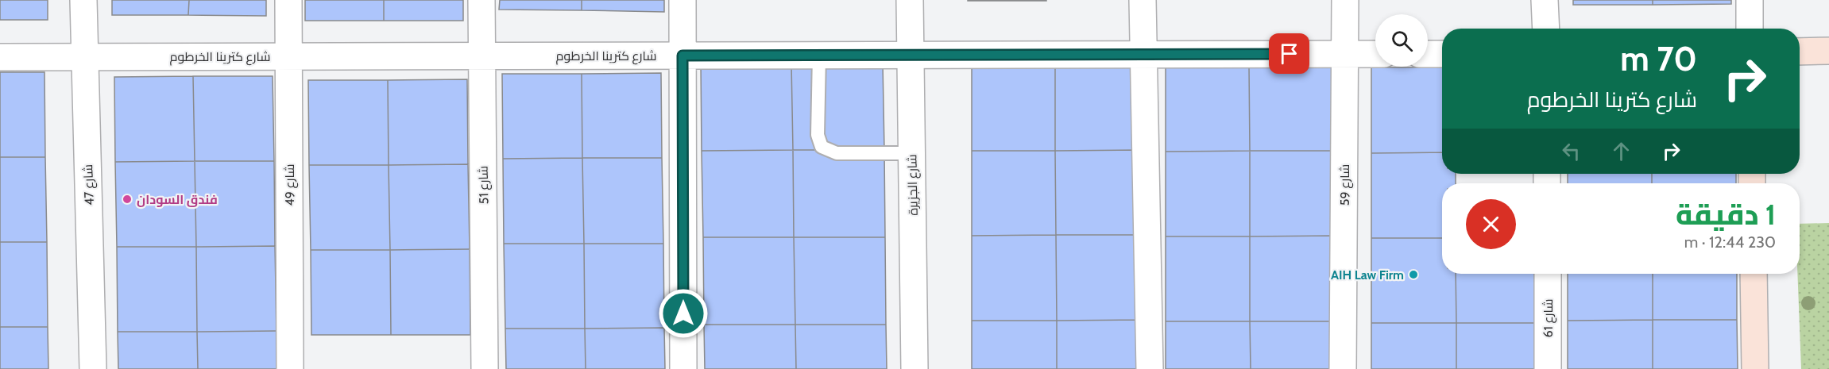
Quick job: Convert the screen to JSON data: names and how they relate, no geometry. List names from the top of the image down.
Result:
{
  "streets": {
    "street": [
      "شارع كترينا الخرطوم",
      "شارع 47",
      "شارع 49",
      "شارع 51",
      "شارع الجزيرة",
      "شارع 59",
      "شارع 61"
    ]
  },
  "crossings": [
    ["شارع كترينا الخرطوم", "شارع 47"],
    ["شارع كترينا الخرطوم", "شارع 49"],
    ["شارع كترينا الخرطوم", "شارع 51"],
    ["شارع كترينا الخرطوم", "شارع الجزيرة"],
    ["شارع كترينا الخرطوم", "شارع 59"]
  ],
  "places": ["فندق السودان", "AIH Law Firm"],
  "page": {
    "turn": ["70 m", "شارع كترينا الخرطوم"],
    "heading": ["1 دقيقة", "230 m · 12:44"]
  }
}
